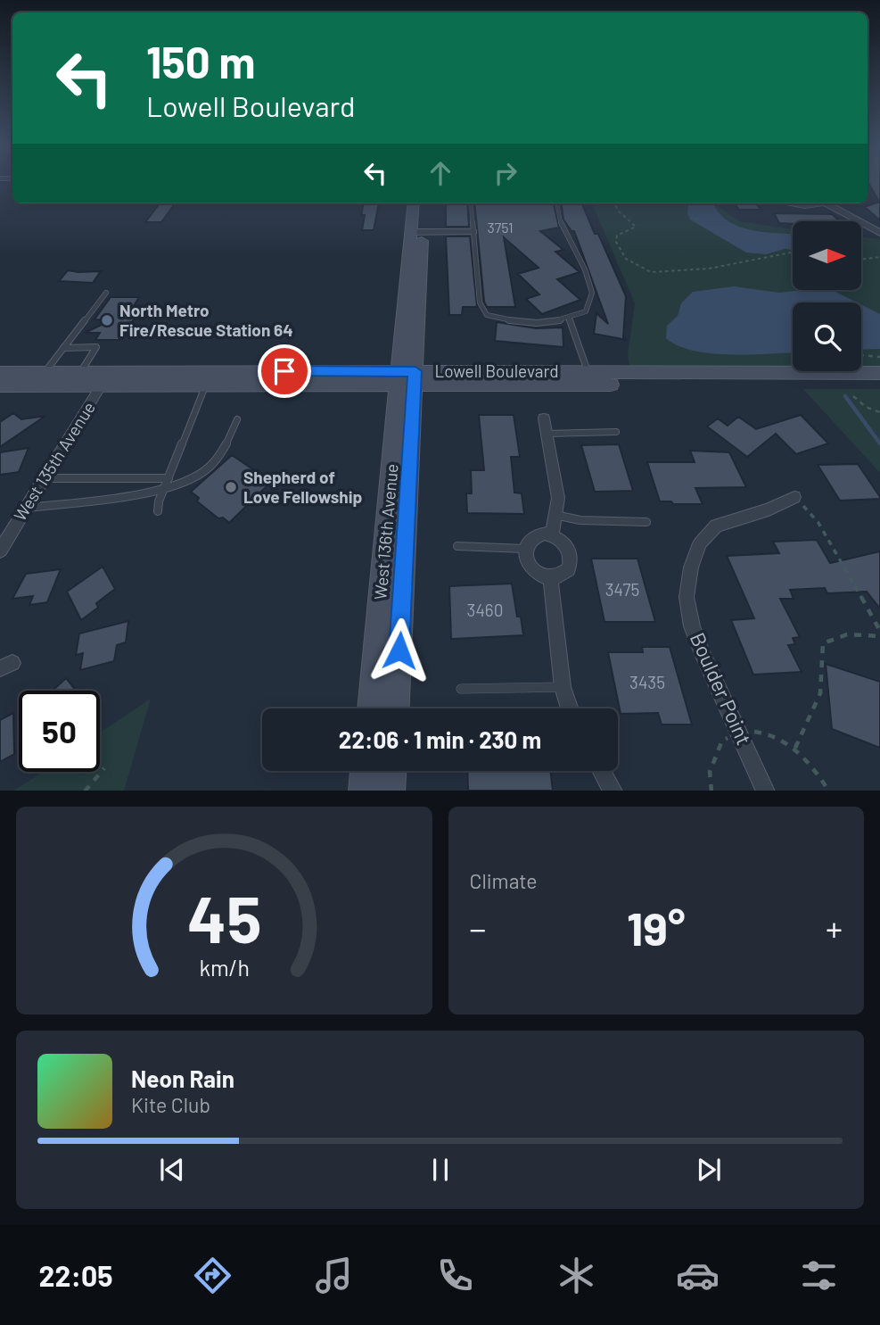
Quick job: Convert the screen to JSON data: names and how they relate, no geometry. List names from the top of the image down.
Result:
{
  "streets": {
    "main road": ["Lowell Boulevard", "West 136th Avenue"],
    "street": ["West 135th Avenue", "Boulder Point"]
  },
  "crossings": [
    ["Lowell Boulevard", "West 135th Avenue"],
    ["Lowell Boulevard", "West 136th Avenue"]
  ],
  "places": ["North Metro Fire/Rescue Station 64", "Shepherd of Love Fellowship"],
  "house_numbers": [
    "3751",
    "3475",
    "3460",
    "3435"
  ],
  "north": "right",
  "page": {
    "turn": ["150 m", "Lowell Boulevard"],
    "limit": "50",
    "trip": "22:06 · 1 min · 230 m",
    "tile": "Climate",
    "heat": ["−", "19°", "+"],
    "song": ["Neon Rain", "Kite Club"],
    "tabs": "22:05",
    "gauge": ["45", "km/h"]
  }
}
